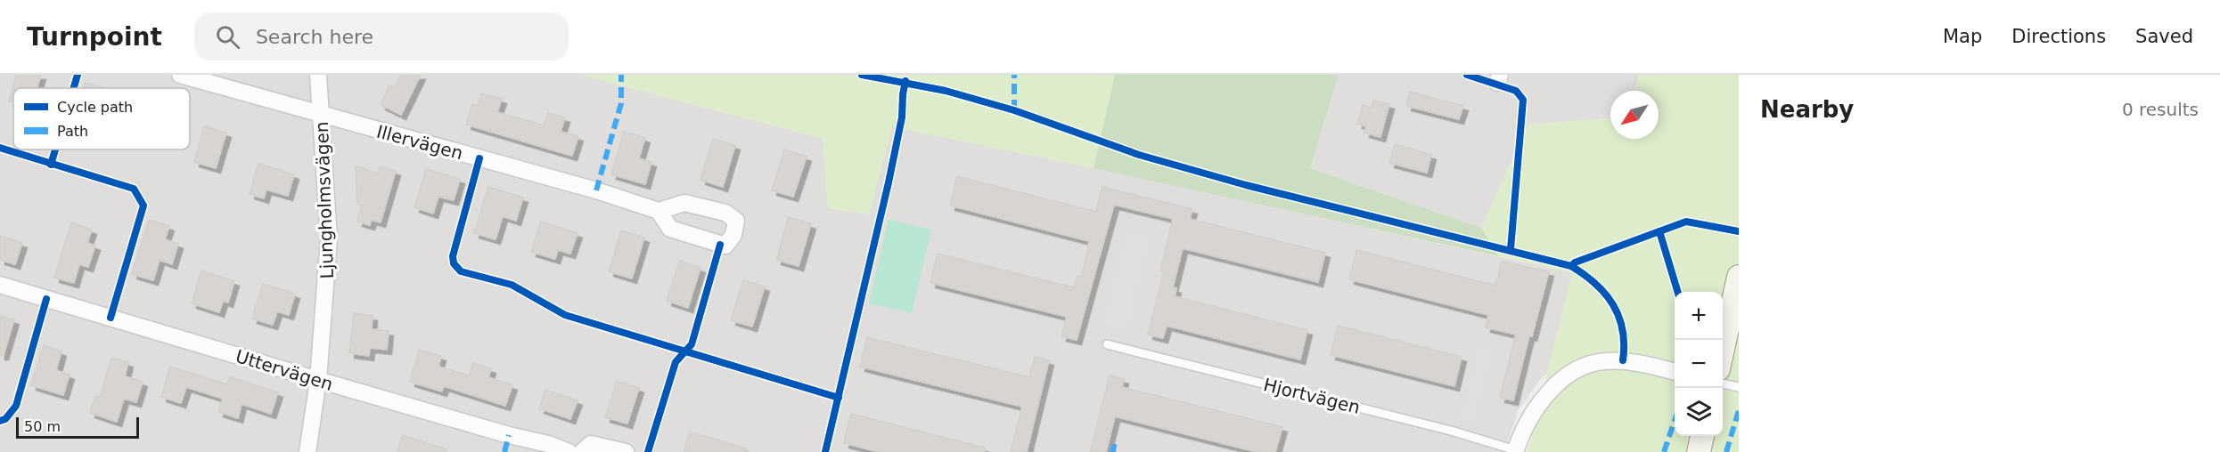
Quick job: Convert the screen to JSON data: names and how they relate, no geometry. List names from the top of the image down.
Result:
{
  "streets": {
    "street": [
      "Illervägen",
      "Ljungholmsvägen",
      "Uttervägen",
      "Hjortvägen"
    ]
  },
  "crossings": [
    ["Illervägen", "Ljungholmsvägen"],
    ["Ljungholmsvägen", "Uttervägen"]
  ],
  "legend": ["Cycle path", "Path"],
  "scale_bar": "50 m",
  "north": "bottom left",
  "page": {
    "header": "Turnpoint",
    "search": "Search here",
    "nav": ["Map", "Directions", "Saved"],
    "heading": ["Nearby", "0 results"],
    "map_buttons": ["+", "−"],
    "scale": "50 m"
  }
}
